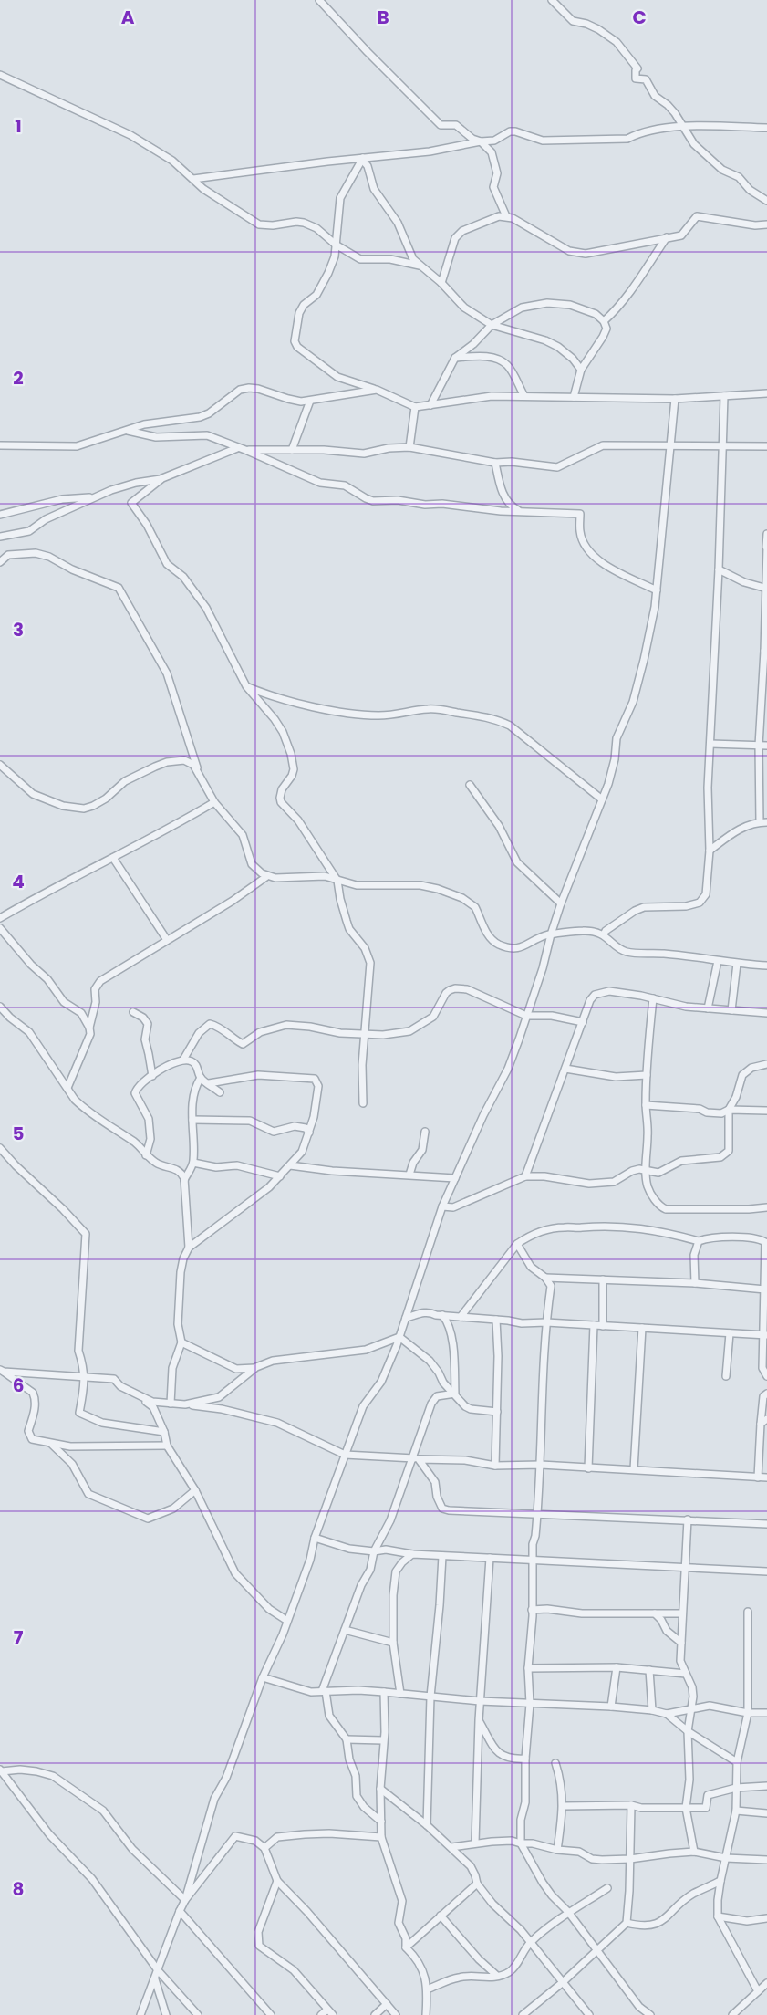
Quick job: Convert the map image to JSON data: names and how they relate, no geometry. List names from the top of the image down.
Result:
{
  "grid": {
    "columns": ["A", "B", "C"],
    "rows": [
      "1",
      "2",
      "3",
      "4",
      "5",
      "6",
      "7",
      "8"
    ]
  }
}
